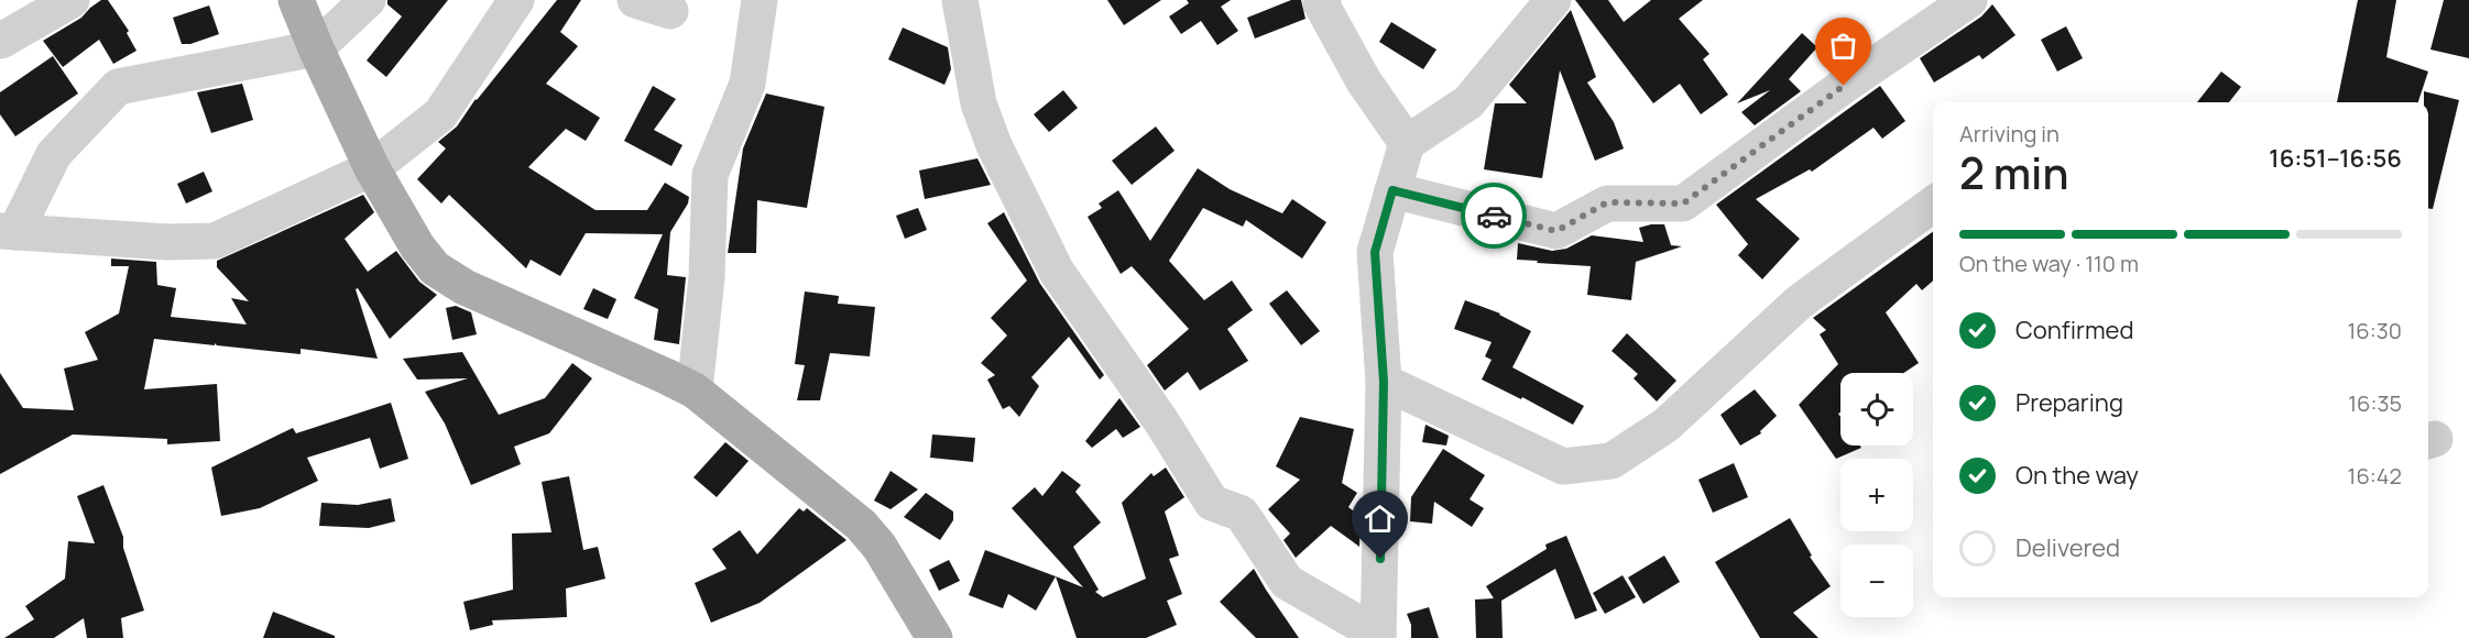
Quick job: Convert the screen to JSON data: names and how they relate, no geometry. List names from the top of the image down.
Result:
{
  "page": {
    "heading": ["2 min", "Arriving in", "16:51–16:56"],
    "bar": "On the way · 110 m",
    "list": [
      ["Confirmed", "16:30"],
      ["Preparing", "16:35"],
      ["On the way", "16:42"],
      "Delivered"
    ],
    "map_buttons": ["+", "−"]
  }
}
